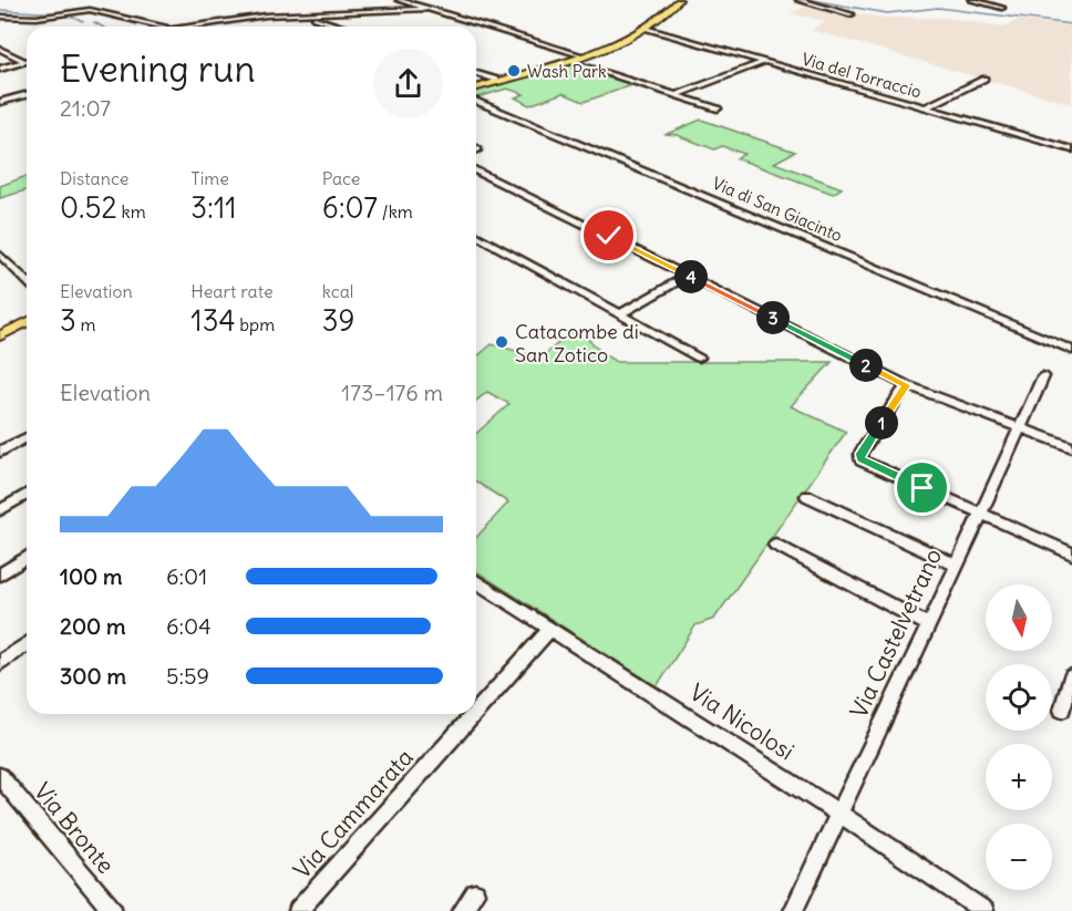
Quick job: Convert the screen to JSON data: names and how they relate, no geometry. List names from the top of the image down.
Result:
{
  "streets": {
    "street": [
      "Via del Torraccio",
      "Via di San Giacinto",
      "Via Castelvetrano",
      "Via Nicolosi",
      "Via Cammarata",
      "Via Bronte"
    ]
  },
  "crossings": [
    ["Via Castelvetrano", "Via Nicolosi"],
    ["Via Nicolosi", "Via Cammarata"]
  ],
  "places": ["Wash Park", "Catacombe di San Zotico"],
  "north": "bottom",
  "page": {
    "heading": ["Evening run", "21:07"],
    "stats": [
      ["Distance", "0.52 km"],
      ["Time", "3:11"],
      ["Pace", "6:07 /km"],
      ["Elevation", "3 m"],
      ["Heart rate", "134 bpm"],
      ["kcal", "39"]
    ],
    "pins": [
      "4",
      "3",
      "2",
      "1"
    ],
    "chart": ["Elevation", "173–176 m"],
    "list": [
      {
        "name": "100 m",
        "note": "6:01"
      },
      {
        "name": "200 m",
        "note": "6:04"
      },
      {
        "name": "300 m",
        "note": "5:59"
      }
    ],
    "map_buttons": ["+", "−"]
  }
}
